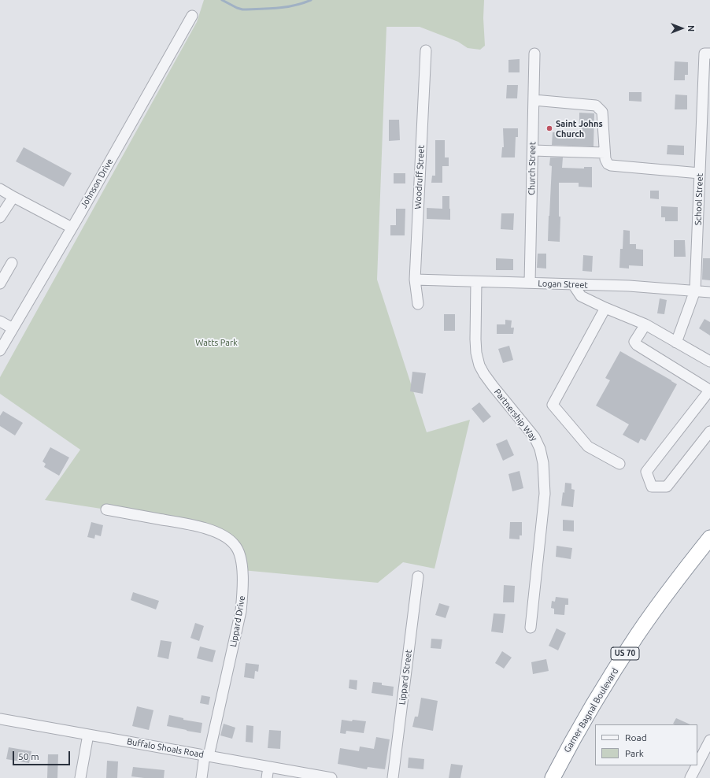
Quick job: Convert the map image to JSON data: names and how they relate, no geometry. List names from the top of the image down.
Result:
{
  "streets": {
    "highway": ["US 70", "Garner Bagnal Boulevard"],
    "street": [
      "Church Street",
      "Woodruff Street",
      "Johnson Drive",
      "School Street",
      "Logan Street",
      "Partnership Way",
      "Lippard Drive",
      "Lippard Street",
      "Buffalo Shoals Road"
    ]
  },
  "crossings": [
    ["Church Street", "Logan Street"],
    ["Woodruff Street", "Logan Street"],
    ["School Street", "Logan Street"],
    ["Logan Street", "Partnership Way"],
    ["Lippard Drive", "Buffalo Shoals Road"]
  ],
  "parks": ["Watts Park"],
  "places": ["Saint Johns Church"],
  "legend": ["Road", "Park"],
  "scale_bar": "50 m",
  "north": "right"
}
